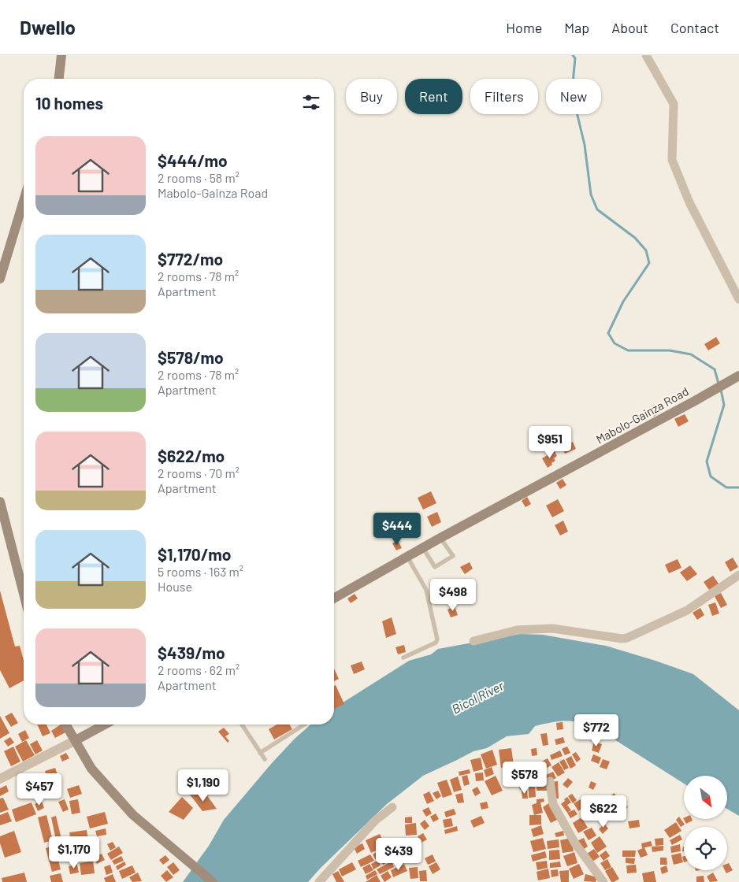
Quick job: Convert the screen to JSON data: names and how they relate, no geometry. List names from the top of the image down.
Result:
{
  "streets": {
    "main road": ["Mabolo-Gainza Road"]
  },
  "water": ["Bicol River"],
  "north": "bottom right",
  "page": {
    "header": "Dwello",
    "nav": [
      "Home",
      "Map",
      "About",
      "Contact"
    ],
    "chip": [
      "Buy",
      "Rent",
      "Filters",
      "New"
    ],
    "heading": "10 homes",
    "list": [
      {
        "name": "$444/mo",
        "note": "2 rooms · 58 m² · Mabolo-Gainza Road"
      },
      {
        "name": "$772/mo",
        "note": "2 rooms · 78 m² · Apartment"
      },
      {
        "name": "$578/mo",
        "note": "2 rooms · 78 m² · Apartment"
      },
      {
        "name": "$622/mo",
        "note": "2 rooms · 70 m² · Apartment"
      },
      {
        "name": "$1,170/mo",
        "note": "5 rooms · 163 m² · House"
      },
      {
        "name": "$439/mo",
        "note": "2 rooms · 62 m² · Apartment"
      }
    ],
    "price": [
      "$951",
      "$444",
      "$498",
      "$772",
      "$578",
      "$1,190",
      "$457",
      "$622",
      "$1,170",
      "$439"
    ]
  }
}
